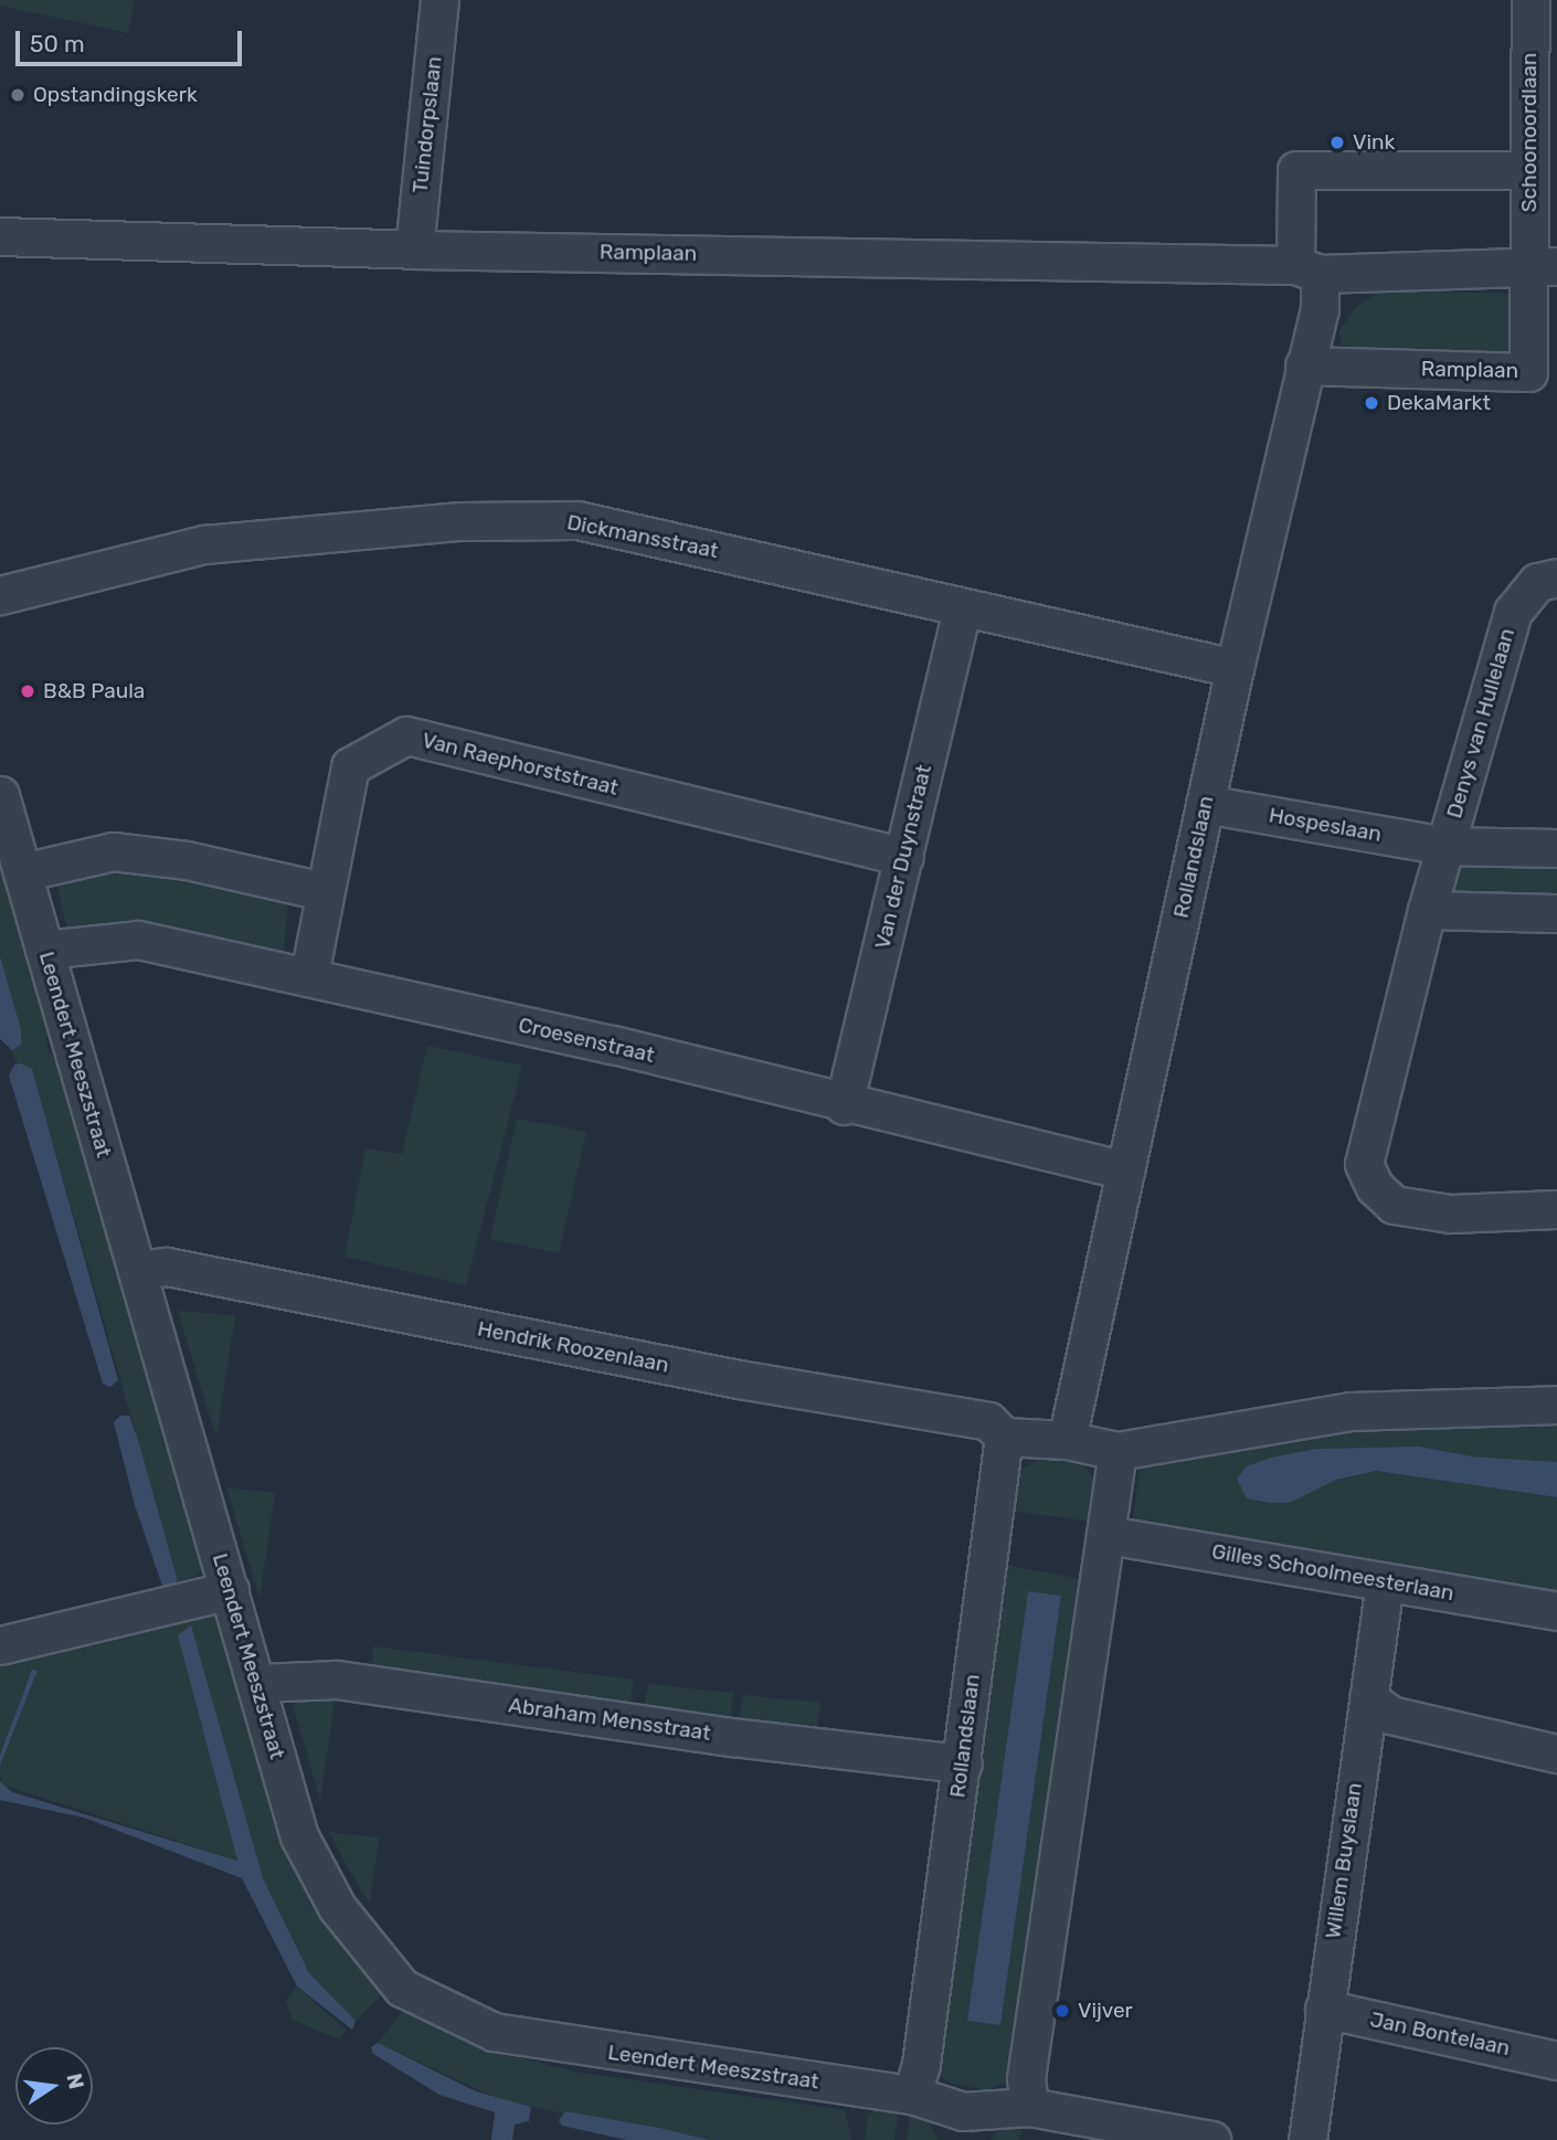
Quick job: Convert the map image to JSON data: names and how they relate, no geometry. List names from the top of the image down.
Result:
{
  "streets": {
    "street": [
      "Tuindorpslaan",
      "Schoonoordlaan",
      "Ramplaan",
      "Dickmansstraat",
      "Denys van Hullelaan",
      "Van Raephorststraat",
      "Hospeslaan",
      "Van der Duynstraat",
      "Rollandslaan",
      "Croesenstraat",
      "Leendert Meeszstraat",
      "Hendrik Roozenlaan",
      "Gilles Schoolmeesterlaan",
      "Abraham Mensstraat",
      "Willem Buyslaan",
      "Jan Bontelaan"
    ]
  },
  "crossings": [
    ["Tuindorpslaan", "Ramplaan"],
    ["Schoonoordlaan", "Ramplaan"],
    ["Ramplaan", "Rollandslaan"],
    ["Dickmansstraat", "Van der Duynstraat"],
    ["Dickmansstraat", "Rollandslaan"],
    ["Denys van Hullelaan", "Hospeslaan"],
    ["Van Raephorststraat", "Van der Duynstraat"],
    ["Van Raephorststraat", "Croesenstraat"],
    ["Hospeslaan", "Rollandslaan"],
    ["Van der Duynstraat", "Croesenstraat"],
    ["Rollandslaan", "Croesenstraat"],
    ["Rollandslaan", "Leendert Meeszstraat"],
    ["Rollandslaan", "Hendrik Roozenlaan"],
    ["Rollandslaan", "Abraham Mensstraat"],
    ["Croesenstraat", "Leendert Meeszstraat"],
    ["Leendert Meeszstraat", "Hendrik Roozenlaan"],
    ["Leendert Meeszstraat", "Abraham Mensstraat"],
    ["Gilles Schoolmeesterlaan", "Willem Buyslaan"],
    ["Willem Buyslaan", "Jan Bontelaan"]
  ],
  "places": [
    "Opstandingskerk",
    "Vink",
    "DekaMarkt",
    "B&B Paula",
    "Vijver"
  ],
  "scale_bar": "50 m",
  "north": "right"
}
